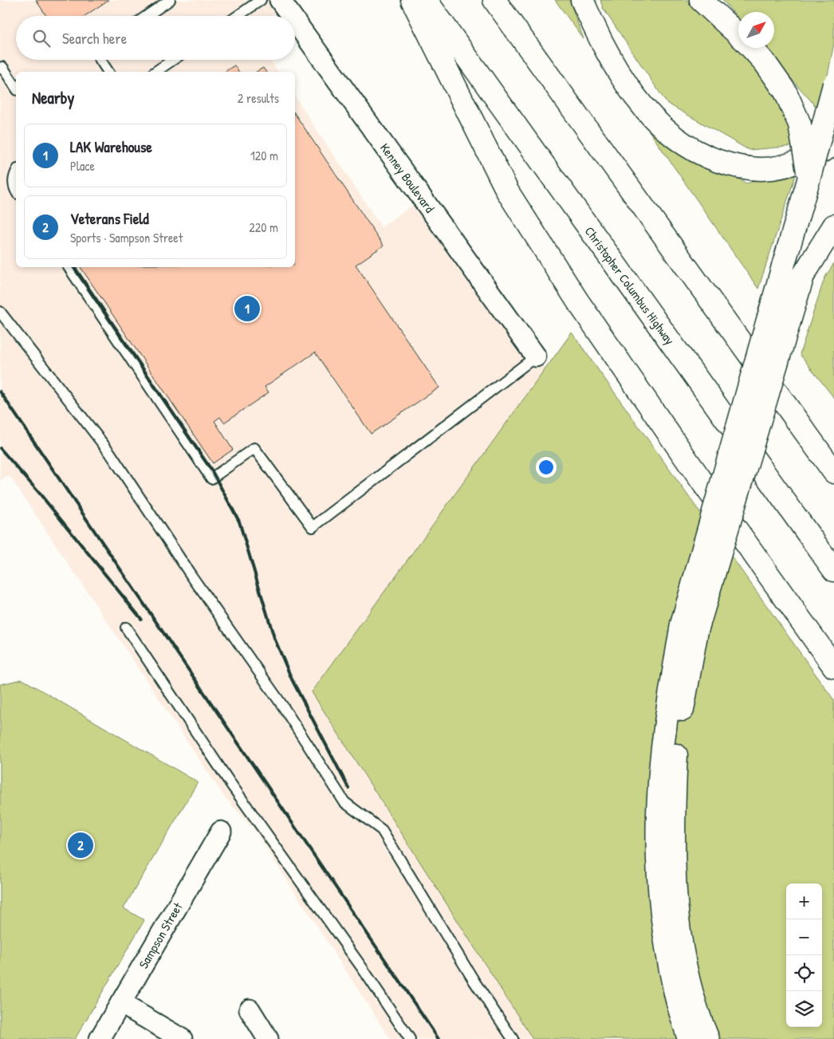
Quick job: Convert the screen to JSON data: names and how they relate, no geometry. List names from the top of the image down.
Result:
{
  "streets": {
    "highway": ["Christopher Columbus Highway"],
    "street": ["Kenney Boulevard", "Sampson Street"]
  },
  "north": "top right",
  "page": {
    "search": "Search here",
    "heading": ["Nearby", "2 results"],
    "list": [
      {
        "mark": "1",
        "name": "LAK Warehouse",
        "note": "Place",
        "value": "120 m"
      },
      {
        "mark": "2",
        "name": "Veterans Field",
        "note": "Sports · Sampson Street",
        "value": "220 m"
      }
    ],
    "pins": ["1", "2"],
    "map_buttons": ["+", "−"]
  }
}
